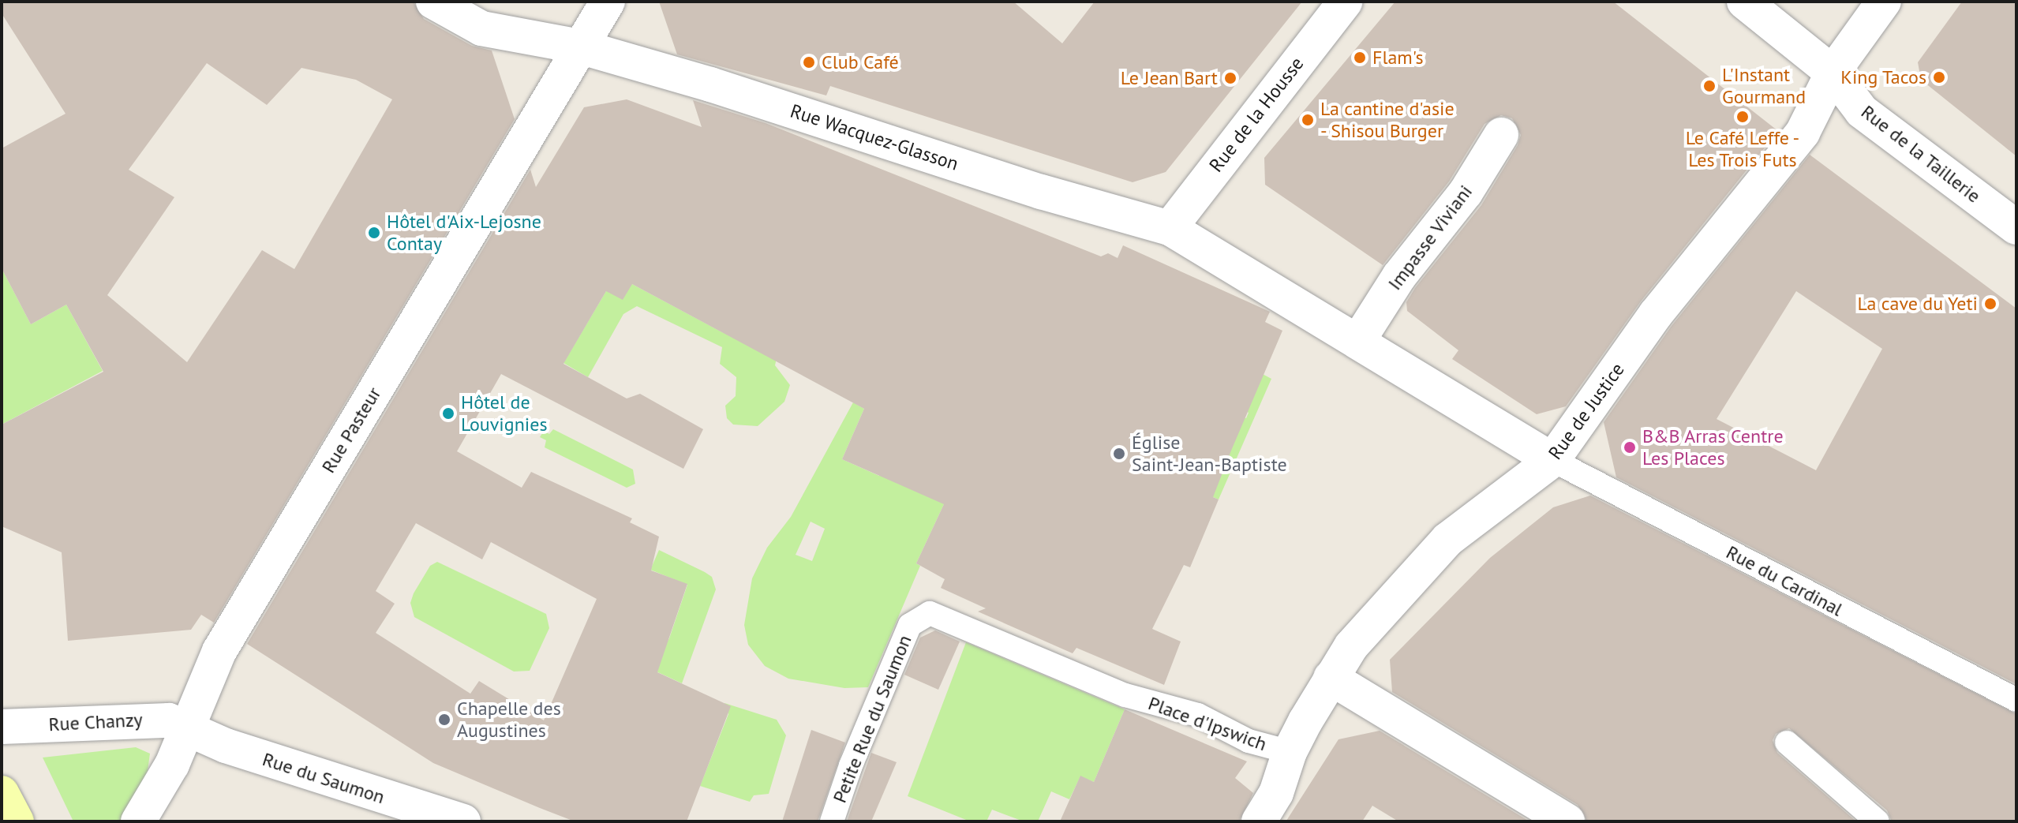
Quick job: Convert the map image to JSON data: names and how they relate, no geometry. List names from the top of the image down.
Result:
{
  "streets": {
    "street": [
      "Rue de la Housse",
      "Rue Wacquez-Glasson",
      "Rue de la Taillerie",
      "Impasse Viviani",
      "Rue de Justice",
      "Rue Pasteur",
      "Rue Chanzy",
      "Rue du Saumon"
    ],
    "lane": ["Rue du Cardinal", "Petite Rue du Saumon", "Place d'Ipswich"]
  },
  "crossings": [
    ["Rue de la Housse", "Rue Wacquez-Glasson"],
    ["Rue Wacquez-Glasson", "Impasse Viviani"],
    ["Rue Wacquez-Glasson", "Rue de Justice"],
    ["Rue Wacquez-Glasson", "Rue Pasteur"],
    ["Rue Wacquez-Glasson", "Rue du Cardinal"],
    ["Rue de la Taillerie", "Rue de Justice"],
    ["Rue de Justice", "Rue du Cardinal"],
    ["Rue de Justice", "Place d'Ipswich"],
    ["Rue Pasteur", "Rue Chanzy"],
    ["Rue Pasteur", "Rue du Saumon"],
    ["Petite Rue du Saumon", "Place d'Ipswich"],
    ["Rue Chanzy", "Rue du Saumon"]
  ],
  "places": [
    "Flam's",
    "Club Café",
    "King Tacos",
    "Le Jean Bart",
    "L'Instant Gourmand",
    "Le Café Leffe - Les Trois Futs",
    "La cantine d'asie - Shisou Burger",
    "Hôtel d'Aix-Lejosne Contay",
    "La cave du Yeti",
    "Hôtel de Louvignies",
    "B&B Arras Centre Les Places",
    "Église Saint-Jean-Baptiste",
    "Chapelle des Augustines"
  ]
}
